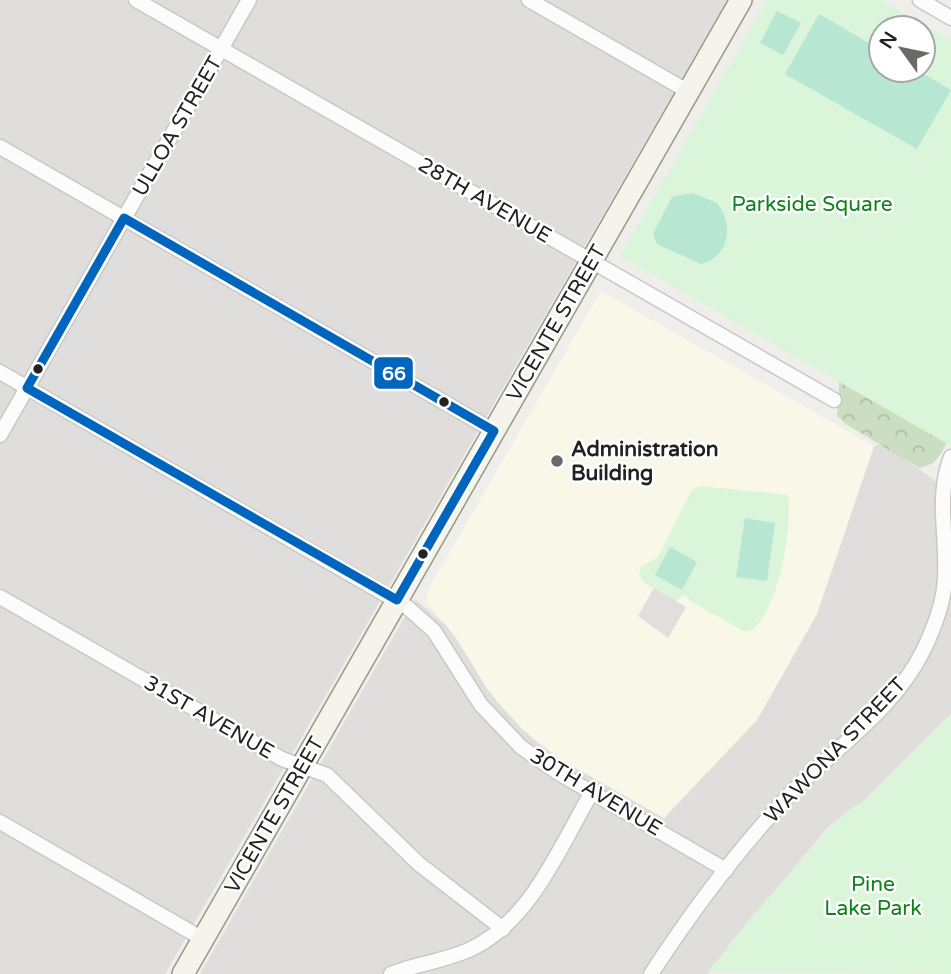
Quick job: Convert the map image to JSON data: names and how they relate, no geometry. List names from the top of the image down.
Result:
{
  "streets": {
    "street": [
      "ULLOA STREET",
      "28TH AVENUE",
      "VICENTE STREET",
      "31ST AVENUE",
      "WAWONA STREET",
      "30TH AVENUE"
    ]
  },
  "crossings": [
    ["ULLOA STREET", "28TH AVENUE"],
    ["ULLOA STREET", "30TH AVENUE"],
    ["28TH AVENUE", "VICENTE STREET"],
    ["VICENTE STREET", "31ST AVENUE"],
    ["VICENTE STREET", "30TH AVENUE"],
    ["WAWONA STREET", "30TH AVENUE"]
  ],
  "parks": ["Parkside Square", "Pine Lake Park"],
  "places": ["Administration Building"],
  "lines": ["transit line 66"],
  "north": "top left"
}
